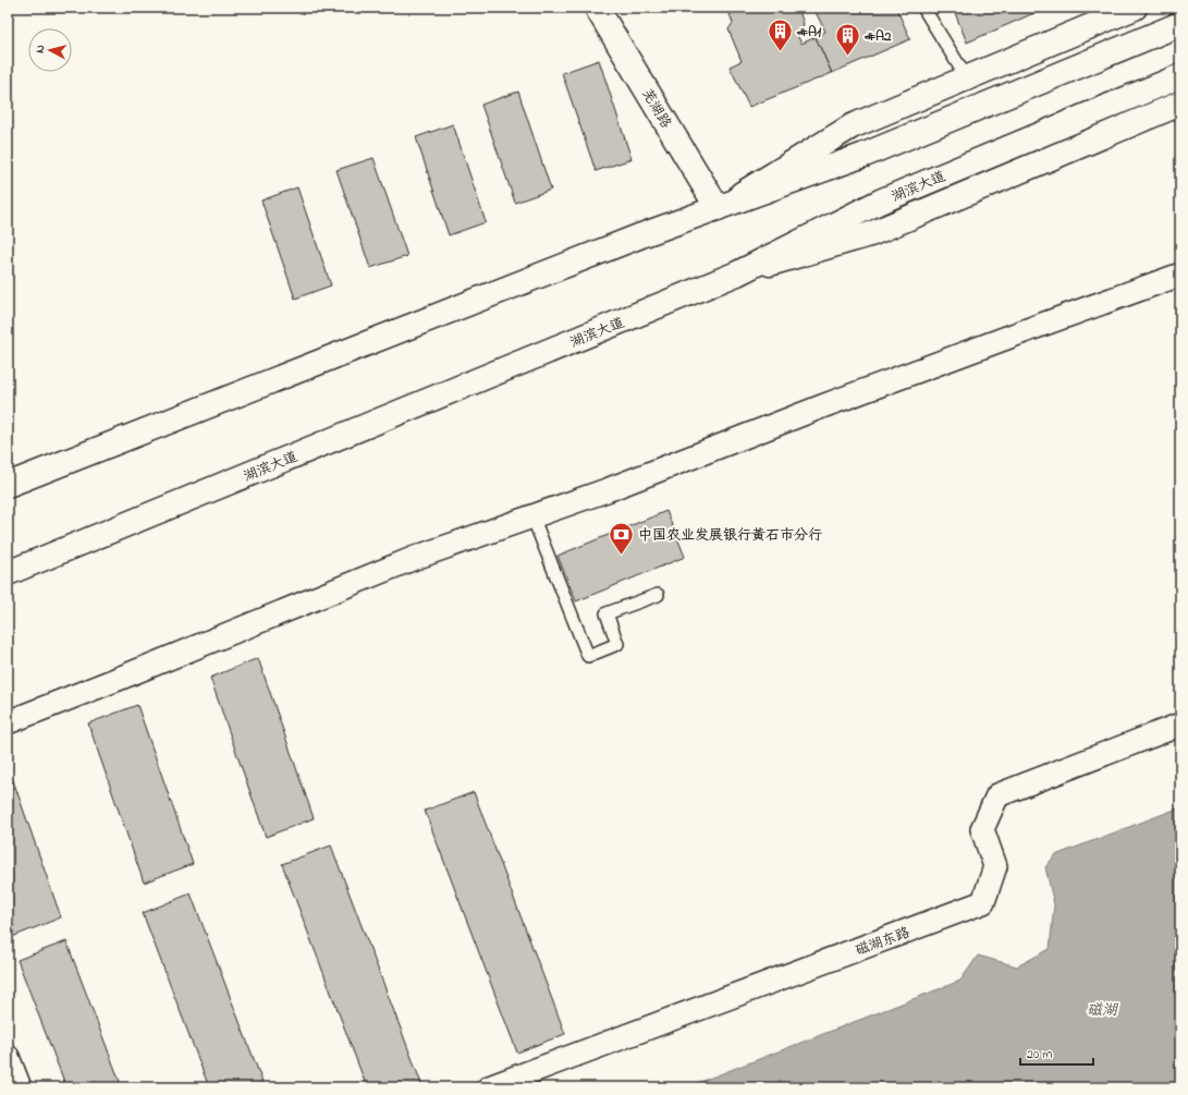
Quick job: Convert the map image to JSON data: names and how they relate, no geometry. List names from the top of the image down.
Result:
{
  "streets": {
    "main road": ["芜湖路", "湖滨大道"],
    "street": ["磁湖东路"]
  },
  "water": ["磁湖"],
  "places": {
    "building": ["#A1", "#A2"],
    "bank": ["中国农业发展银行黄石市分行"]
  },
  "scale_bar": "20 m",
  "north": "left"
}
